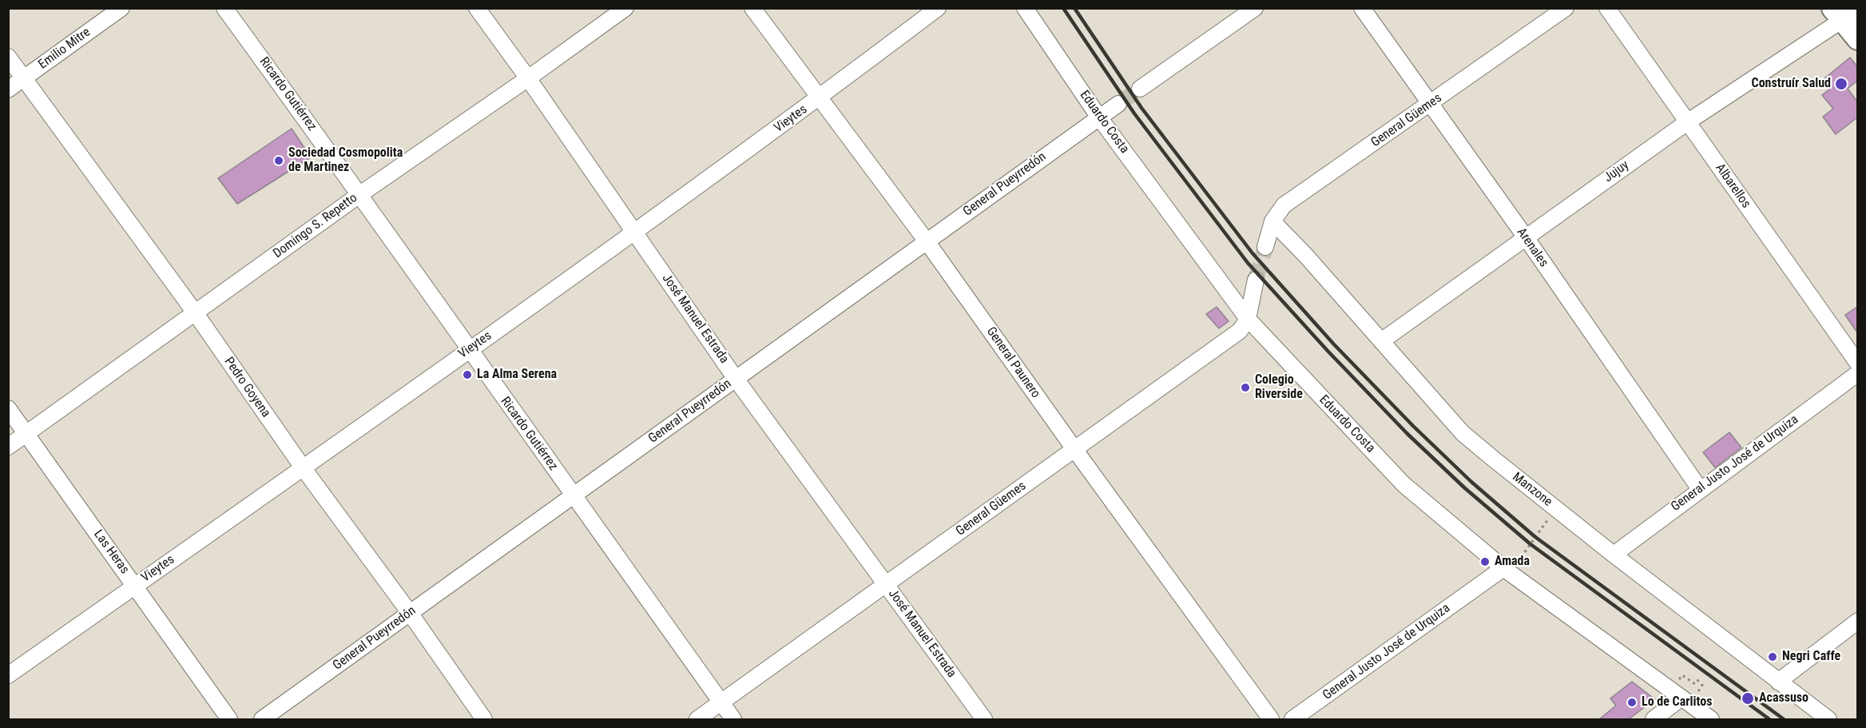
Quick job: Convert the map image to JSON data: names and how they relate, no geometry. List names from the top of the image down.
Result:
{
  "streets": {
    "street": [
      "Emilio Mitre",
      "Ricardo Gutiérrez",
      "Vieytes",
      "General Güemes",
      "Eduardo Costa",
      "Jujuy",
      "General Pueyrredón",
      "Albarellos",
      "Domingo S. Repetto",
      "Arenales",
      "José Manuel Estrada",
      "General Paunero",
      "Pedro Goyena",
      "General Justo José de Urquiza",
      "Manzone",
      "Las Heras"
    ]
  },
  "crossings": [
    ["Emilio Mitre", "Pedro Goyena"],
    ["Ricardo Gutiérrez", "Vieytes"],
    ["Ricardo Gutiérrez", "General Güemes"],
    ["Ricardo Gutiérrez", "General Pueyrredón"],
    ["Ricardo Gutiérrez", "Domingo S. Repetto"],
    ["Vieytes", "José Manuel Estrada"],
    ["Vieytes", "General Paunero"],
    ["Vieytes", "Pedro Goyena"],
    ["Vieytes", "Las Heras"],
    ["General Güemes", "Eduardo Costa"],
    ["General Güemes", "Arenales"],
    ["General Güemes", "José Manuel Estrada"],
    ["General Güemes", "General Paunero"],
    ["General Güemes", "Manzone"],
    ["Eduardo Costa", "General Pueyrredón"],
    ["Eduardo Costa", "General Justo José de Urquiza"],
    ["Jujuy", "Albarellos"],
    ["Jujuy", "Arenales"],
    ["Jujuy", "Manzone"],
    ["General Pueyrredón", "José Manuel Estrada"],
    ["General Pueyrredón", "General Paunero"],
    ["General Pueyrredón", "Pedro Goyena"],
    ["Domingo S. Repetto", "José Manuel Estrada"],
    ["Domingo S. Repetto", "Pedro Goyena"],
    ["Domingo S. Repetto", "Las Heras"],
    ["Arenales", "General Justo José de Urquiza"],
    ["General Justo José de Urquiza", "Manzone"]
  ],
  "places": [
    "Construír Salud",
    "Sociedad Cosmopolita de Martinez",
    "La Alma Serena",
    "Colegio Riverside",
    "Amada",
    "Negri Caffe",
    "Acassuso",
    "Lo de Carlitos"
  ]
}
